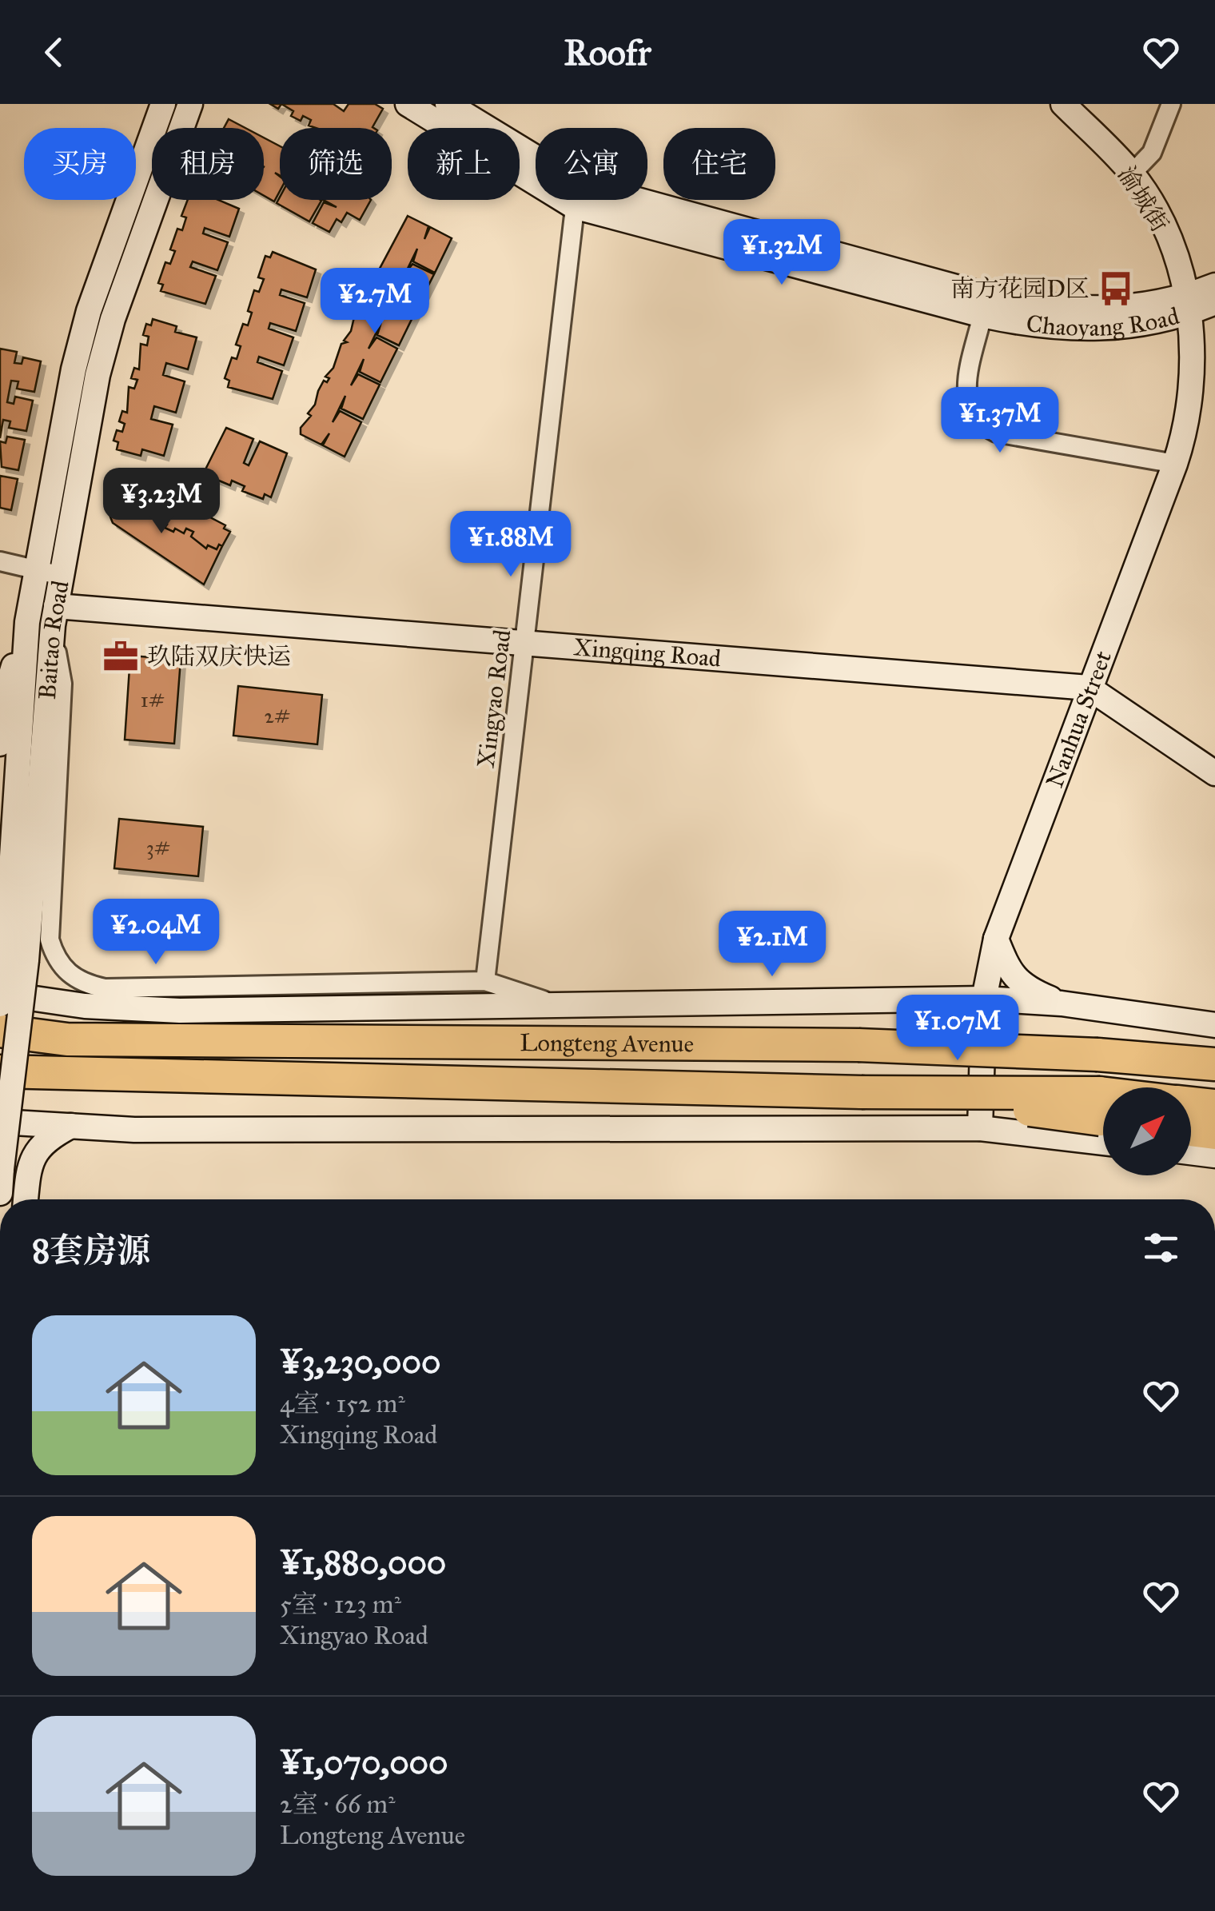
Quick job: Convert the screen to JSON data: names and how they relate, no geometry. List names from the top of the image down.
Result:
{
  "streets": {
    "highway": ["Longteng Avenue"],
    "main road": [
      "渝城街",
      "Chaoyang Road",
      "Baitao Road",
      "Xingqing Road",
      "Nanhua Street"
    ],
    "street": ["Xingyao Road"]
  },
  "crossings": [
    ["渝城街", "Chaoyang Road"],
    ["渝城街", "Nanhua Street"],
    ["Chaoyang Road", "Nanhua Street"],
    ["Baitao Road", "Xingqing Road"],
    ["Xingqing Road", "Xingyao Road"],
    ["Xingqing Road", "Nanhua Street"]
  ],
  "places": {
    "bus stop": ["南方花园D区"],
    "office": ["玖陆双庆快运"]
  },
  "house_numbers": ["1#", "2#", "3#"],
  "north": "top right",
  "page": {
    "header": "Roofr",
    "chip": [
      "买房",
      "租房",
      "筛选",
      "新上",
      "公寓",
      "住宅"
    ],
    "price": [
      "¥1.32M",
      "¥2.7M",
      "¥1.37M",
      "¥3.23M",
      "¥1.88M",
      "¥2.04M",
      "¥2.1M",
      "¥1.07M"
    ],
    "heading": "8套房源",
    "list": [
      {
        "name": "¥3,230,000",
        "note": "4室 · 152 m² · Xingqing Road"
      },
      {
        "name": "¥1,880,000",
        "note": "5室 · 123 m² · Xingyao Road"
      },
      {
        "name": "¥1,070,000",
        "note": "2室 · 66 m² · Longteng Avenue"
      }
    ]
  }
}
